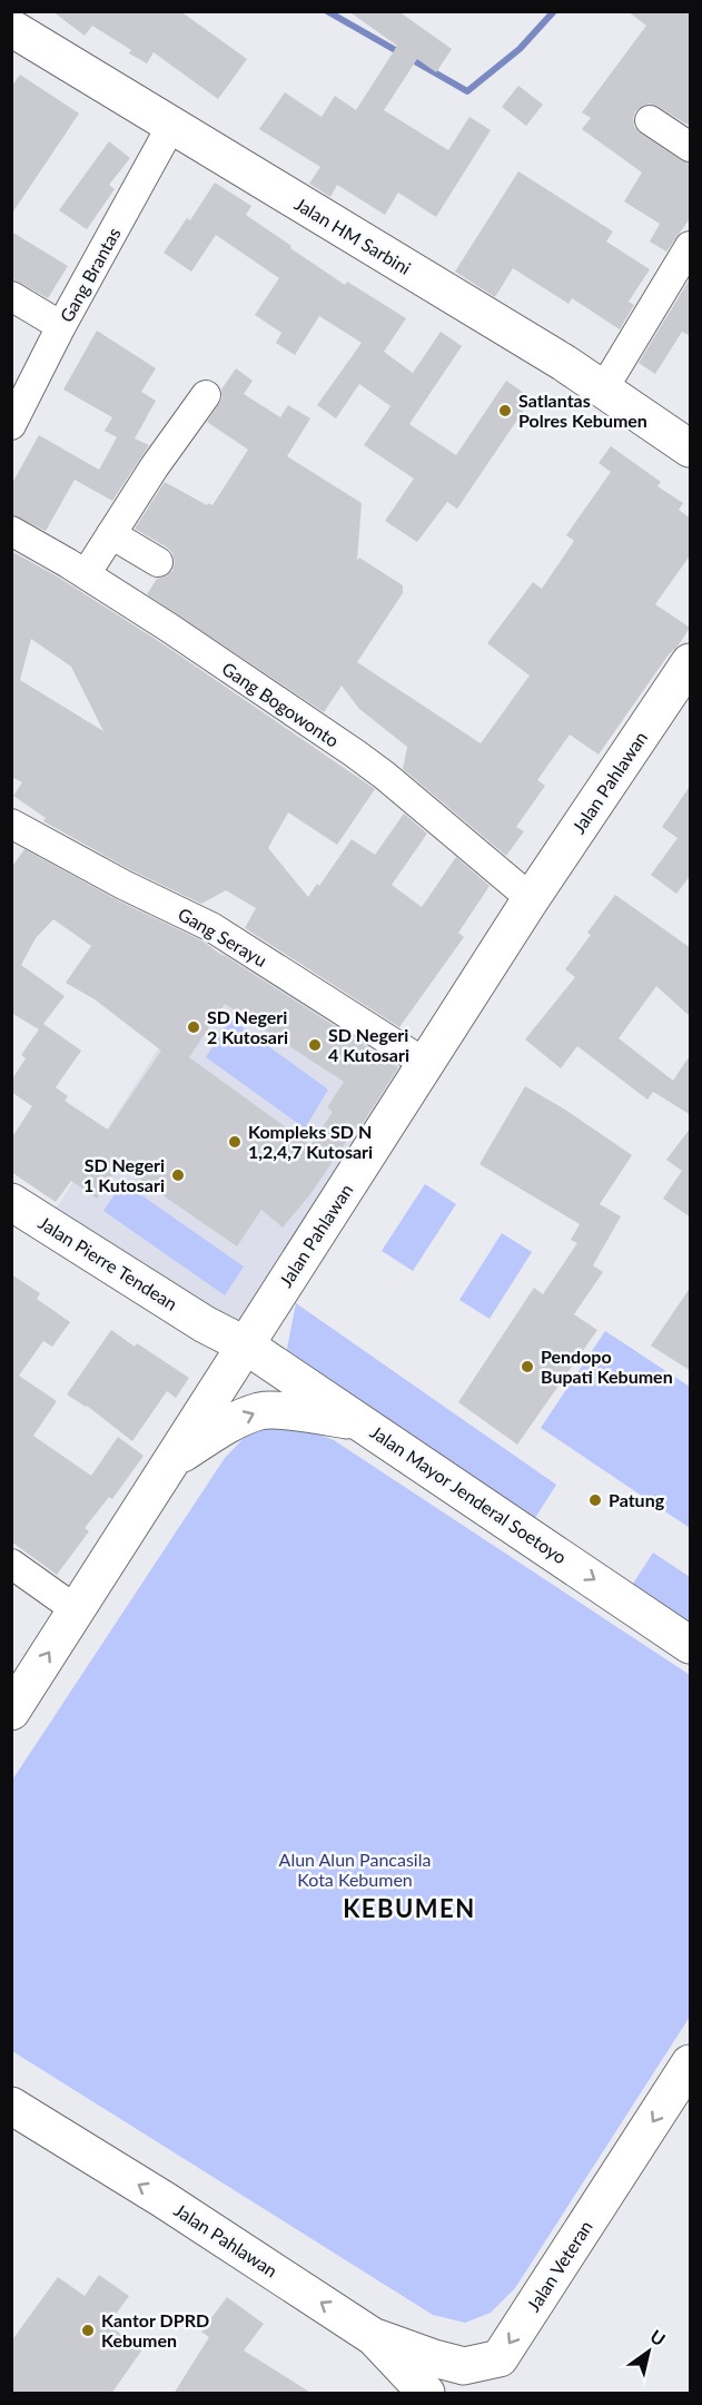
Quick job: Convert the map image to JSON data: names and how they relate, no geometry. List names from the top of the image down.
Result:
{
  "streets": {
    "main road": [
      "Jalan HM Sarbini",
      "Jalan Pahlawan",
      "Jalan Pierre Tendean",
      "Jalan Mayor Jenderal Soetoyo",
      "Jalan Veteran"
    ],
    "street": ["Gang Brantas", "Gang Bogowonto", "Gang Serayu"]
  },
  "crossings": [
    ["Jalan HM Sarbini", "Gang Brantas"],
    ["Gang Bogowonto", "Jalan Pahlawan"],
    ["Jalan Pahlawan", "Gang Serayu"],
    ["Jalan Pahlawan", "Jalan Pierre Tendean"],
    ["Jalan Pahlawan", "Jalan Mayor Jenderal Soetoyo"],
    ["Jalan Pahlawan", "Jalan Veteran"],
    ["Jalan Pierre Tendean", "Jalan Mayor Jenderal Soetoyo"]
  ],
  "one_way": ["Jalan Mayor Jenderal Soetoyo", "Jalan Veteran"],
  "districts": ["KEBUMEN"],
  "parks": ["Alun Alun Pancasila Kota Kebumen"],
  "places": [
    "Satlantas Polres Kebumen",
    "SD Negeri 2 Kutosari",
    "SD Negeri 4 Kutosari",
    "Kompleks SD N 1,2,4,7 Kutosari",
    "SD Negeri 1 Kutosari",
    "Pendopo Bupati Kebumen",
    "Patung",
    "Kantor DPRD Kebumen"
  ],
  "north": "top right"
}
